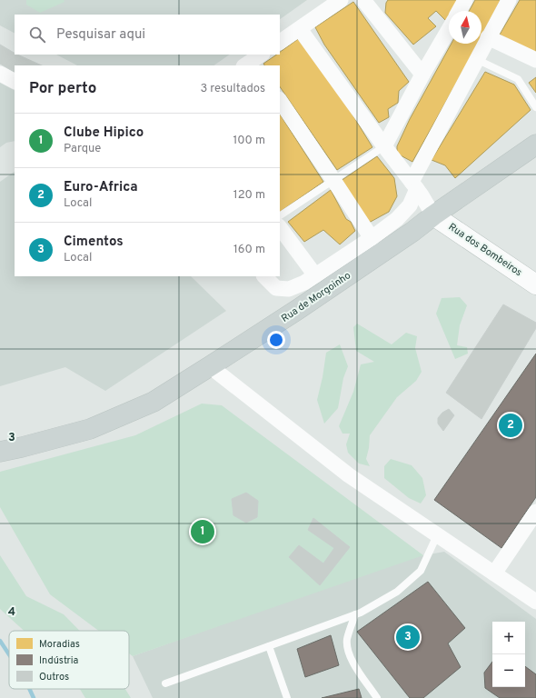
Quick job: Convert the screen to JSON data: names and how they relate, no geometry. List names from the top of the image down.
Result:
{
  "streets": {
    "main road": ["Rua de Morgoinho"],
    "street": ["Rua dos Bombeiros"]
  },
  "crossings": [
    ["Rua dos Bombeiros", "Rua de Morgoinho"]
  ],
  "legend": ["Moradias", "Indústria", "Outros"],
  "north": "top",
  "page": {
    "search": "Pesquisar aqui",
    "heading": ["Por perto", "3 resultados"],
    "list": [
      {
        "mark": "1",
        "name": "Clube Hipico",
        "note": "Parque",
        "value": "100 m"
      },
      {
        "mark": "2",
        "name": "Euro-Africa",
        "note": "Local",
        "value": "120 m"
      },
      {
        "mark": "3",
        "name": "Cimentos",
        "note": "Local",
        "value": "160 m"
      }
    ],
    "pins": ["2", "1", "3"],
    "map_buttons": ["+", "−"]
  },
  "grid": {
    "rows": ["3", "4"]
  }
}
